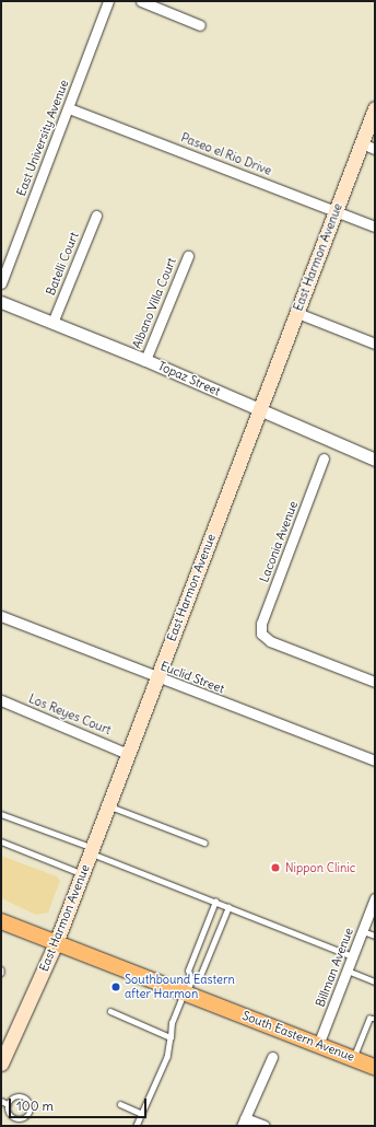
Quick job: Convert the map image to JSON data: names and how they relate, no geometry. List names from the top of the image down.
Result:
{
  "streets": {
    "main road": ["East Harmon Avenue", "South Eastern Avenue"],
    "street": [
      "East University Avenue",
      "Paseo el Rio Drive",
      "Batelli Court",
      "Albano Villa Court",
      "Topaz Street",
      "Laconia Avenue",
      "Euclid Street",
      "Los Reyes Court",
      "Billman Avenue"
    ]
  },
  "crossings": [
    ["East University Avenue", "Paseo el Rio Drive"],
    ["Paseo el Rio Drive", "East Harmon Avenue"],
    ["East Harmon Avenue", "Topaz Street"],
    ["East Harmon Avenue", "Euclid Street"],
    ["East Harmon Avenue", "Los Reyes Court"],
    ["East Harmon Avenue", "South Eastern Avenue"],
    ["Batelli Court", "Topaz Street"],
    ["Albano Villa Court", "Topaz Street"],
    ["Billman Avenue", "South Eastern Avenue"]
  ],
  "places": ["Nippon Clinic", "Southbound Eastern after Harmon"],
  "scale_bar": "100 m"
}
